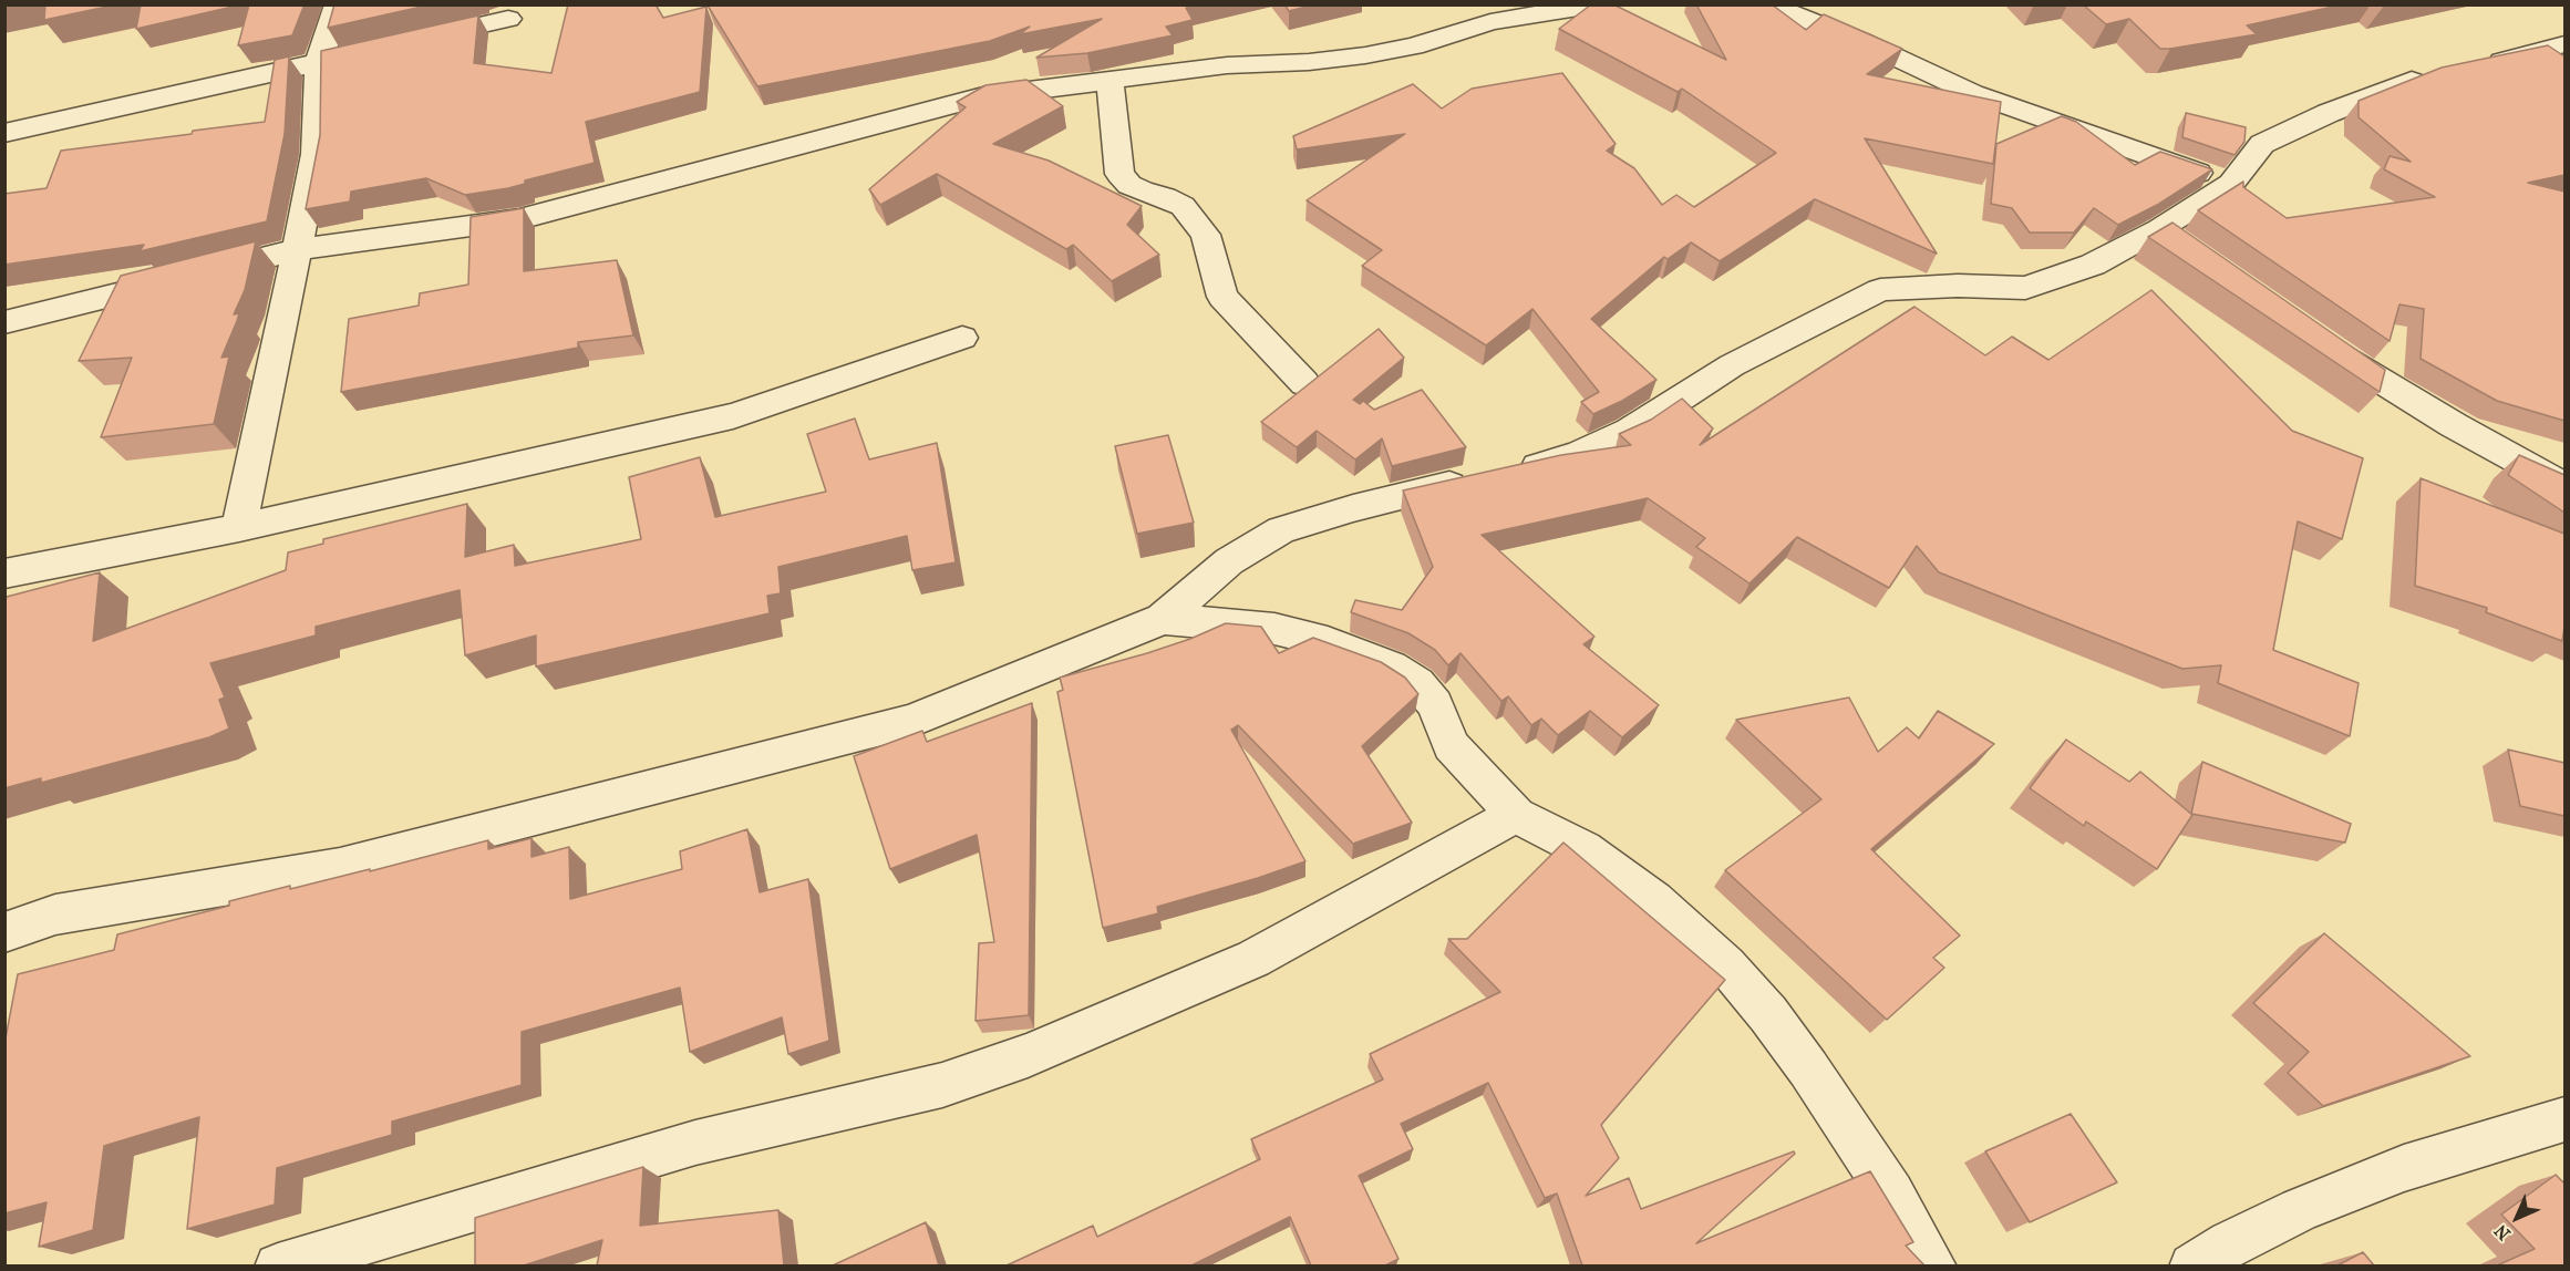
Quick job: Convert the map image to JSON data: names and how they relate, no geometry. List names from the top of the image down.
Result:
{
  "north": "bottom left"
}
